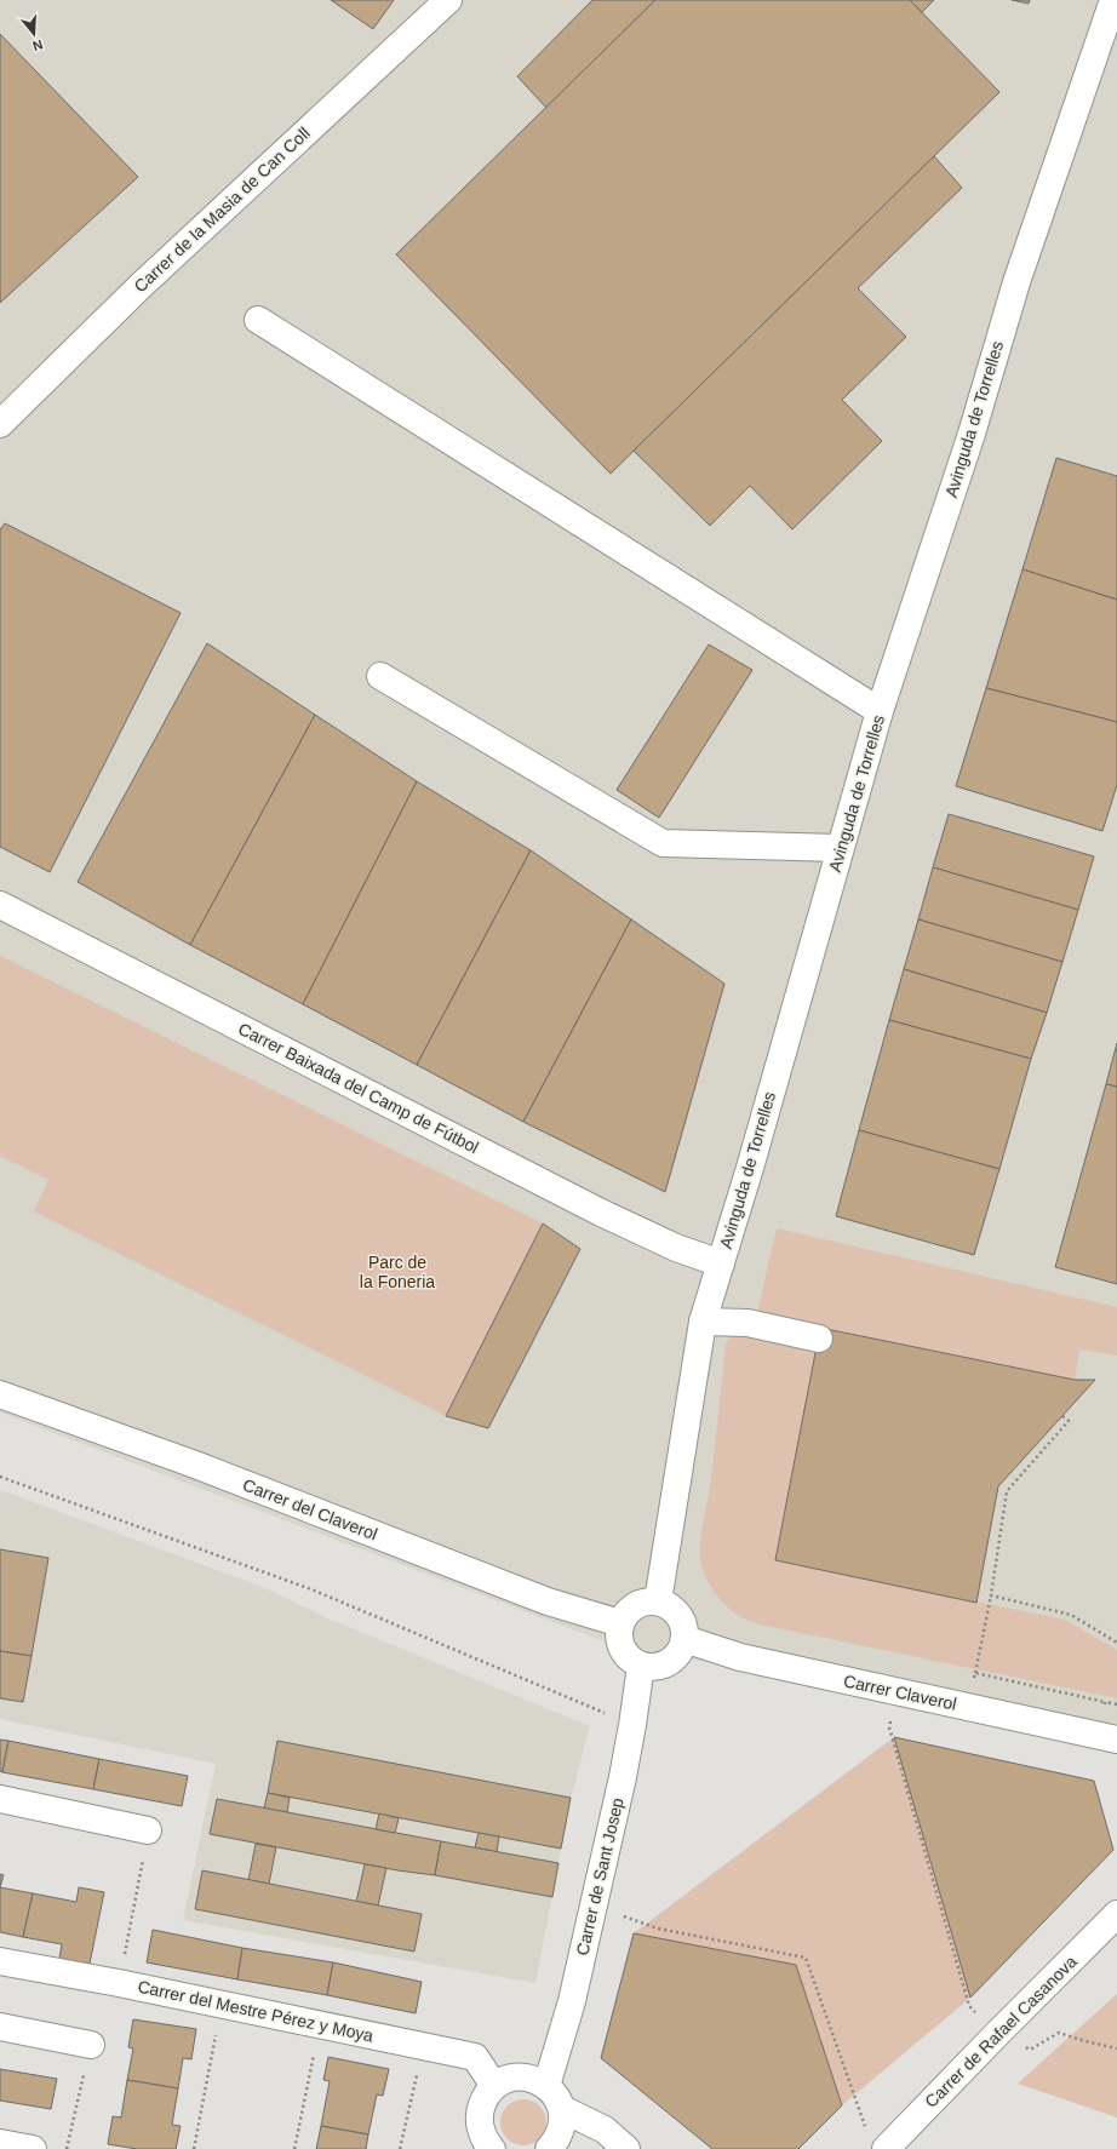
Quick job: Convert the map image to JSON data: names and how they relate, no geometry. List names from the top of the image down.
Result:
{
  "streets": {
    "street": [
      "Carrer de la Masia de Can Coll",
      "Avinguda de Torrelles",
      "Carrer Baixada del Camp de Fútbol",
      "Carrer del Claverol",
      "Carrer Claverol",
      "Carrer de Sant Josep",
      "Carrer del Mestre Pérez y Moya",
      "Carrer de Rafael Casanova"
    ]
  },
  "crossings": [
    ["Avinguda de Torrelles", "Carrer Baixada del Camp de Fútbol"],
    ["Avinguda de Torrelles", "Carrer del Claverol"],
    ["Avinguda de Torrelles", "Carrer Claverol"],
    ["Avinguda de Torrelles", "Carrer de Sant Josep"],
    ["Carrer del Claverol", "Carrer Claverol"],
    ["Carrer del Claverol", "Carrer de Sant Josep"],
    ["Carrer Claverol", "Carrer de Sant Josep"]
  ],
  "parks": ["Parc de la Foneria"],
  "north": "bottom"
}
